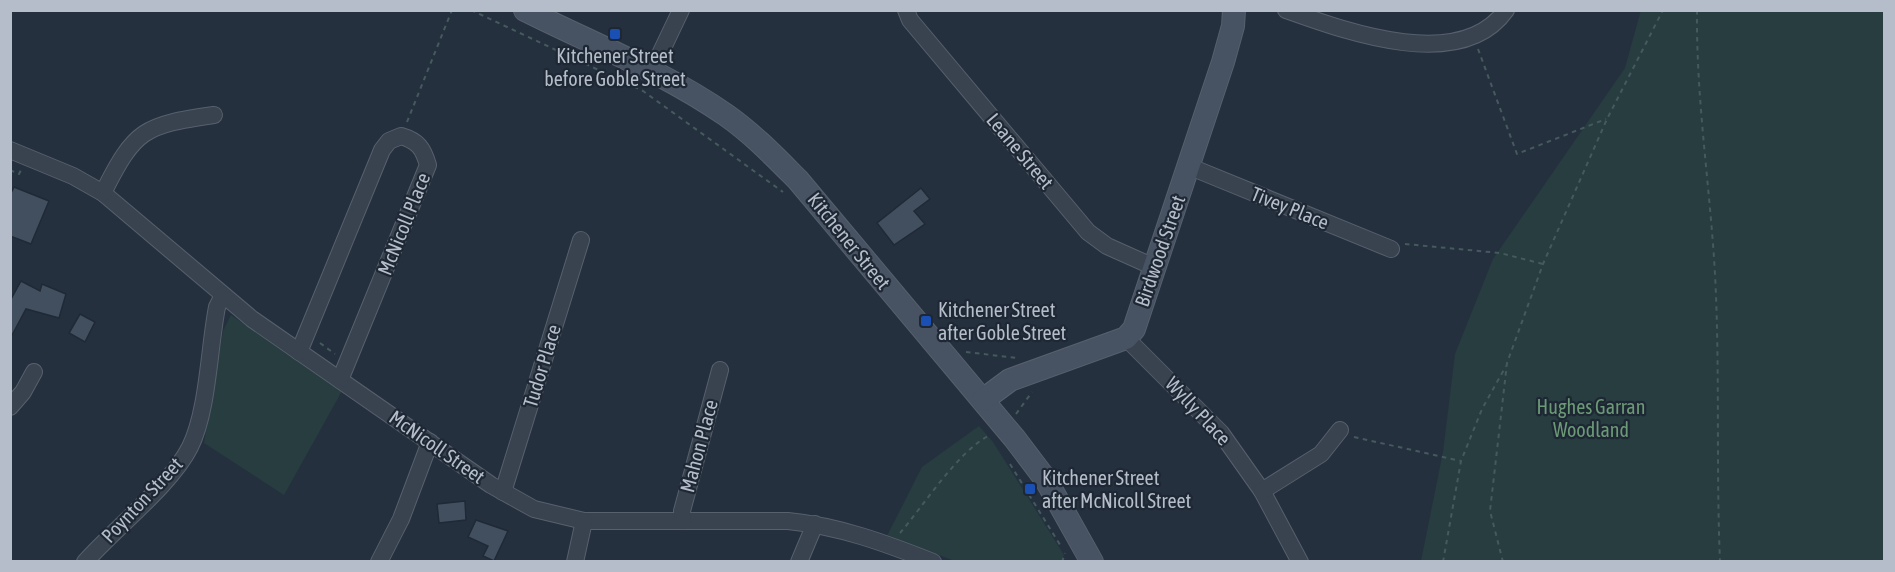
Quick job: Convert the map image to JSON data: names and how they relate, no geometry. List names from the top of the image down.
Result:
{
  "streets": {
    "street": [
      "Leane Street",
      "Tivey Place",
      "McNicoll Place",
      "Kitchener Street",
      "Birdwood Street",
      "Tudor Place",
      "Wylly Place",
      "Mahon Place",
      "McNicoll Street",
      "Poynton Street"
    ]
  },
  "crossings": [
    ["Leane Street", "Birdwood Street"],
    ["Tivey Place", "Birdwood Street"],
    ["McNicoll Place", "McNicoll Street"],
    ["Birdwood Street", "Wylly Place"],
    ["Tudor Place", "McNicoll Street"],
    ["Mahon Place", "McNicoll Street"],
    ["McNicoll Street", "Poynton Street"]
  ],
  "parks": ["Hughes Garran Woodland"],
  "places": {
    "transit": ["Kitchener Street before Goble Street", "Kitchener Street after Goble Street", "Kitchener Street after McNicoll Street"]
  }
}
